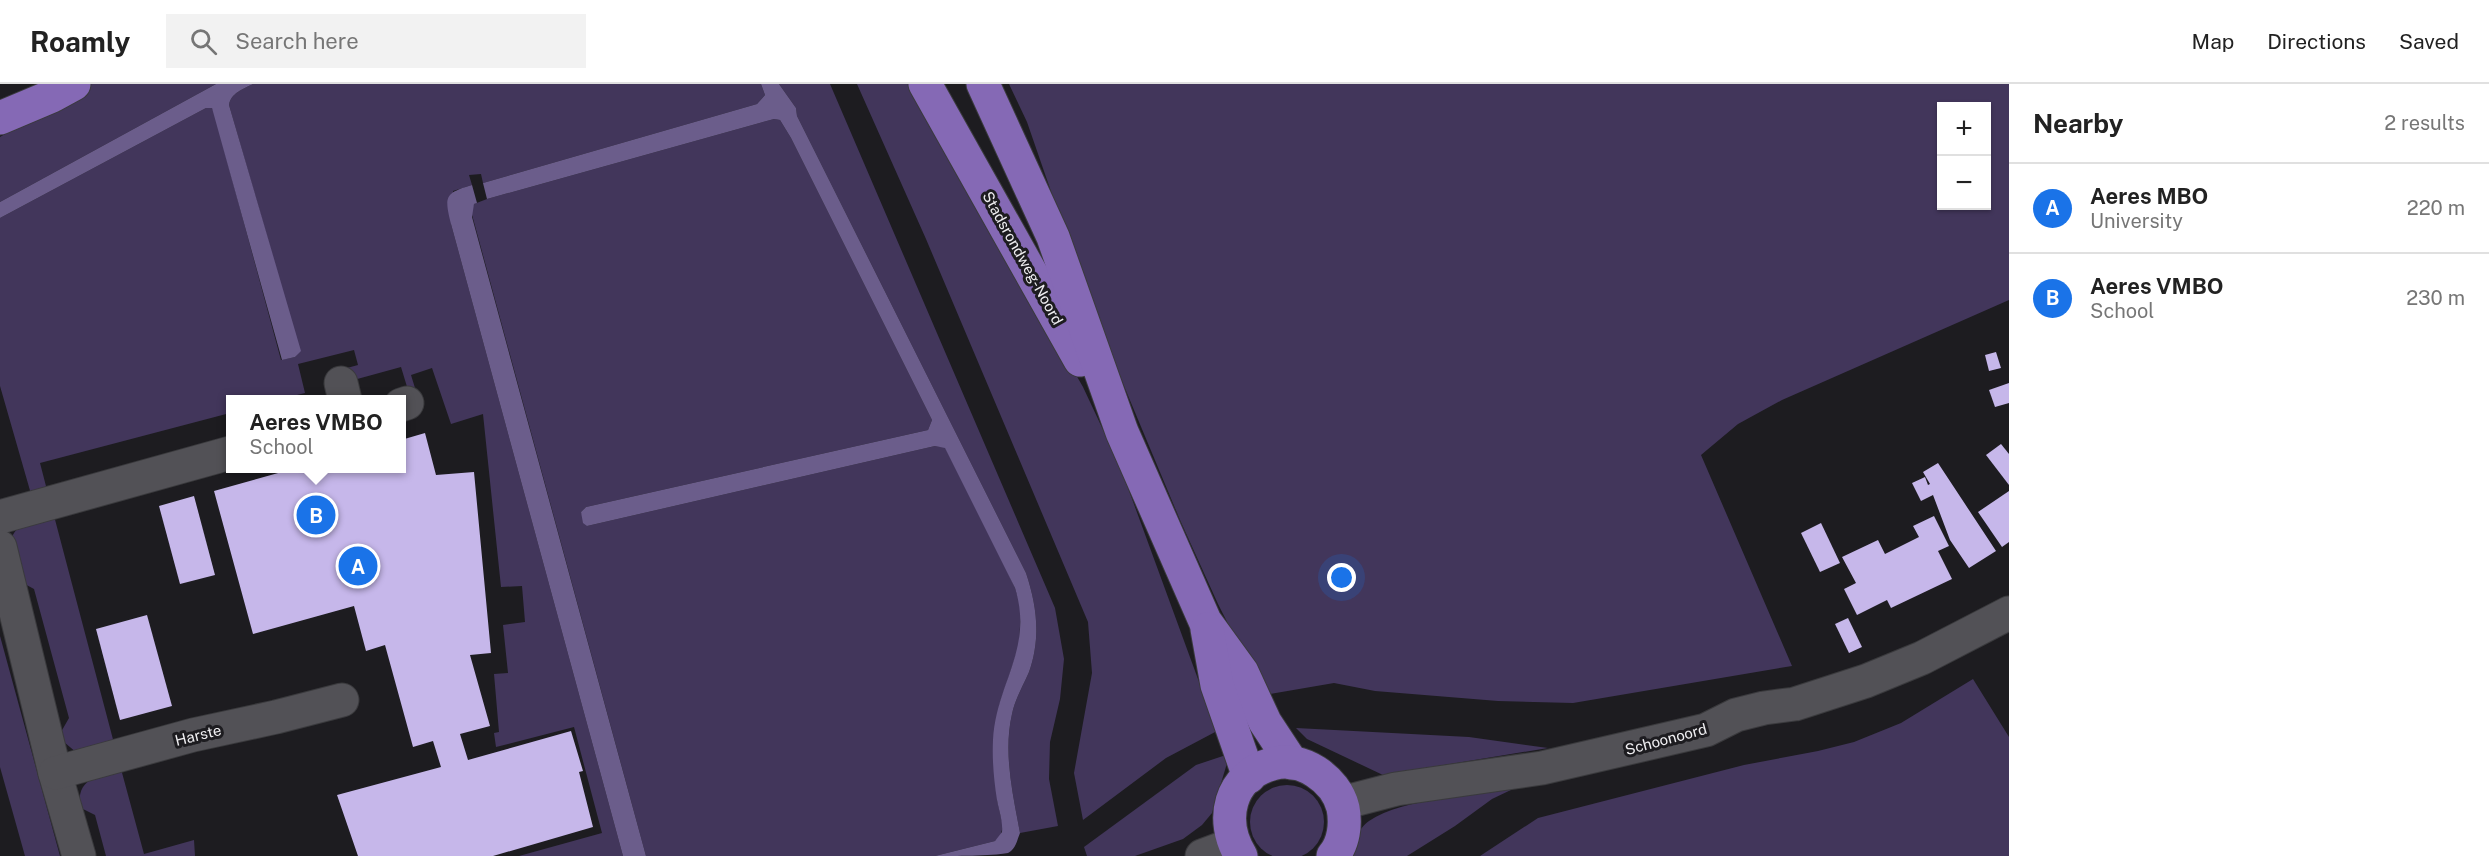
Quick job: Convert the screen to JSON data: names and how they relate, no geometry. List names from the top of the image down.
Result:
{
  "streets": {
    "main road": ["Stadsrondweg-Noord"],
    "street": ["Harste", "Schoonoord"]
  },
  "page": {
    "header": "Roamly",
    "search": "Search here",
    "nav": ["Map", "Directions", "Saved"],
    "heading": ["Nearby", "2 results"],
    "map_buttons": ["+", "−"],
    "list": [
      {
        "mark": "A",
        "name": "Aeres MBO",
        "note": "University",
        "value": "220 m"
      },
      {
        "mark": "B",
        "name": "Aeres VMBO",
        "note": "School",
        "value": "230 m"
      }
    ],
    "popup": ["Aeres VMBO", "School"],
    "pins": ["B", "A"]
  }
}
